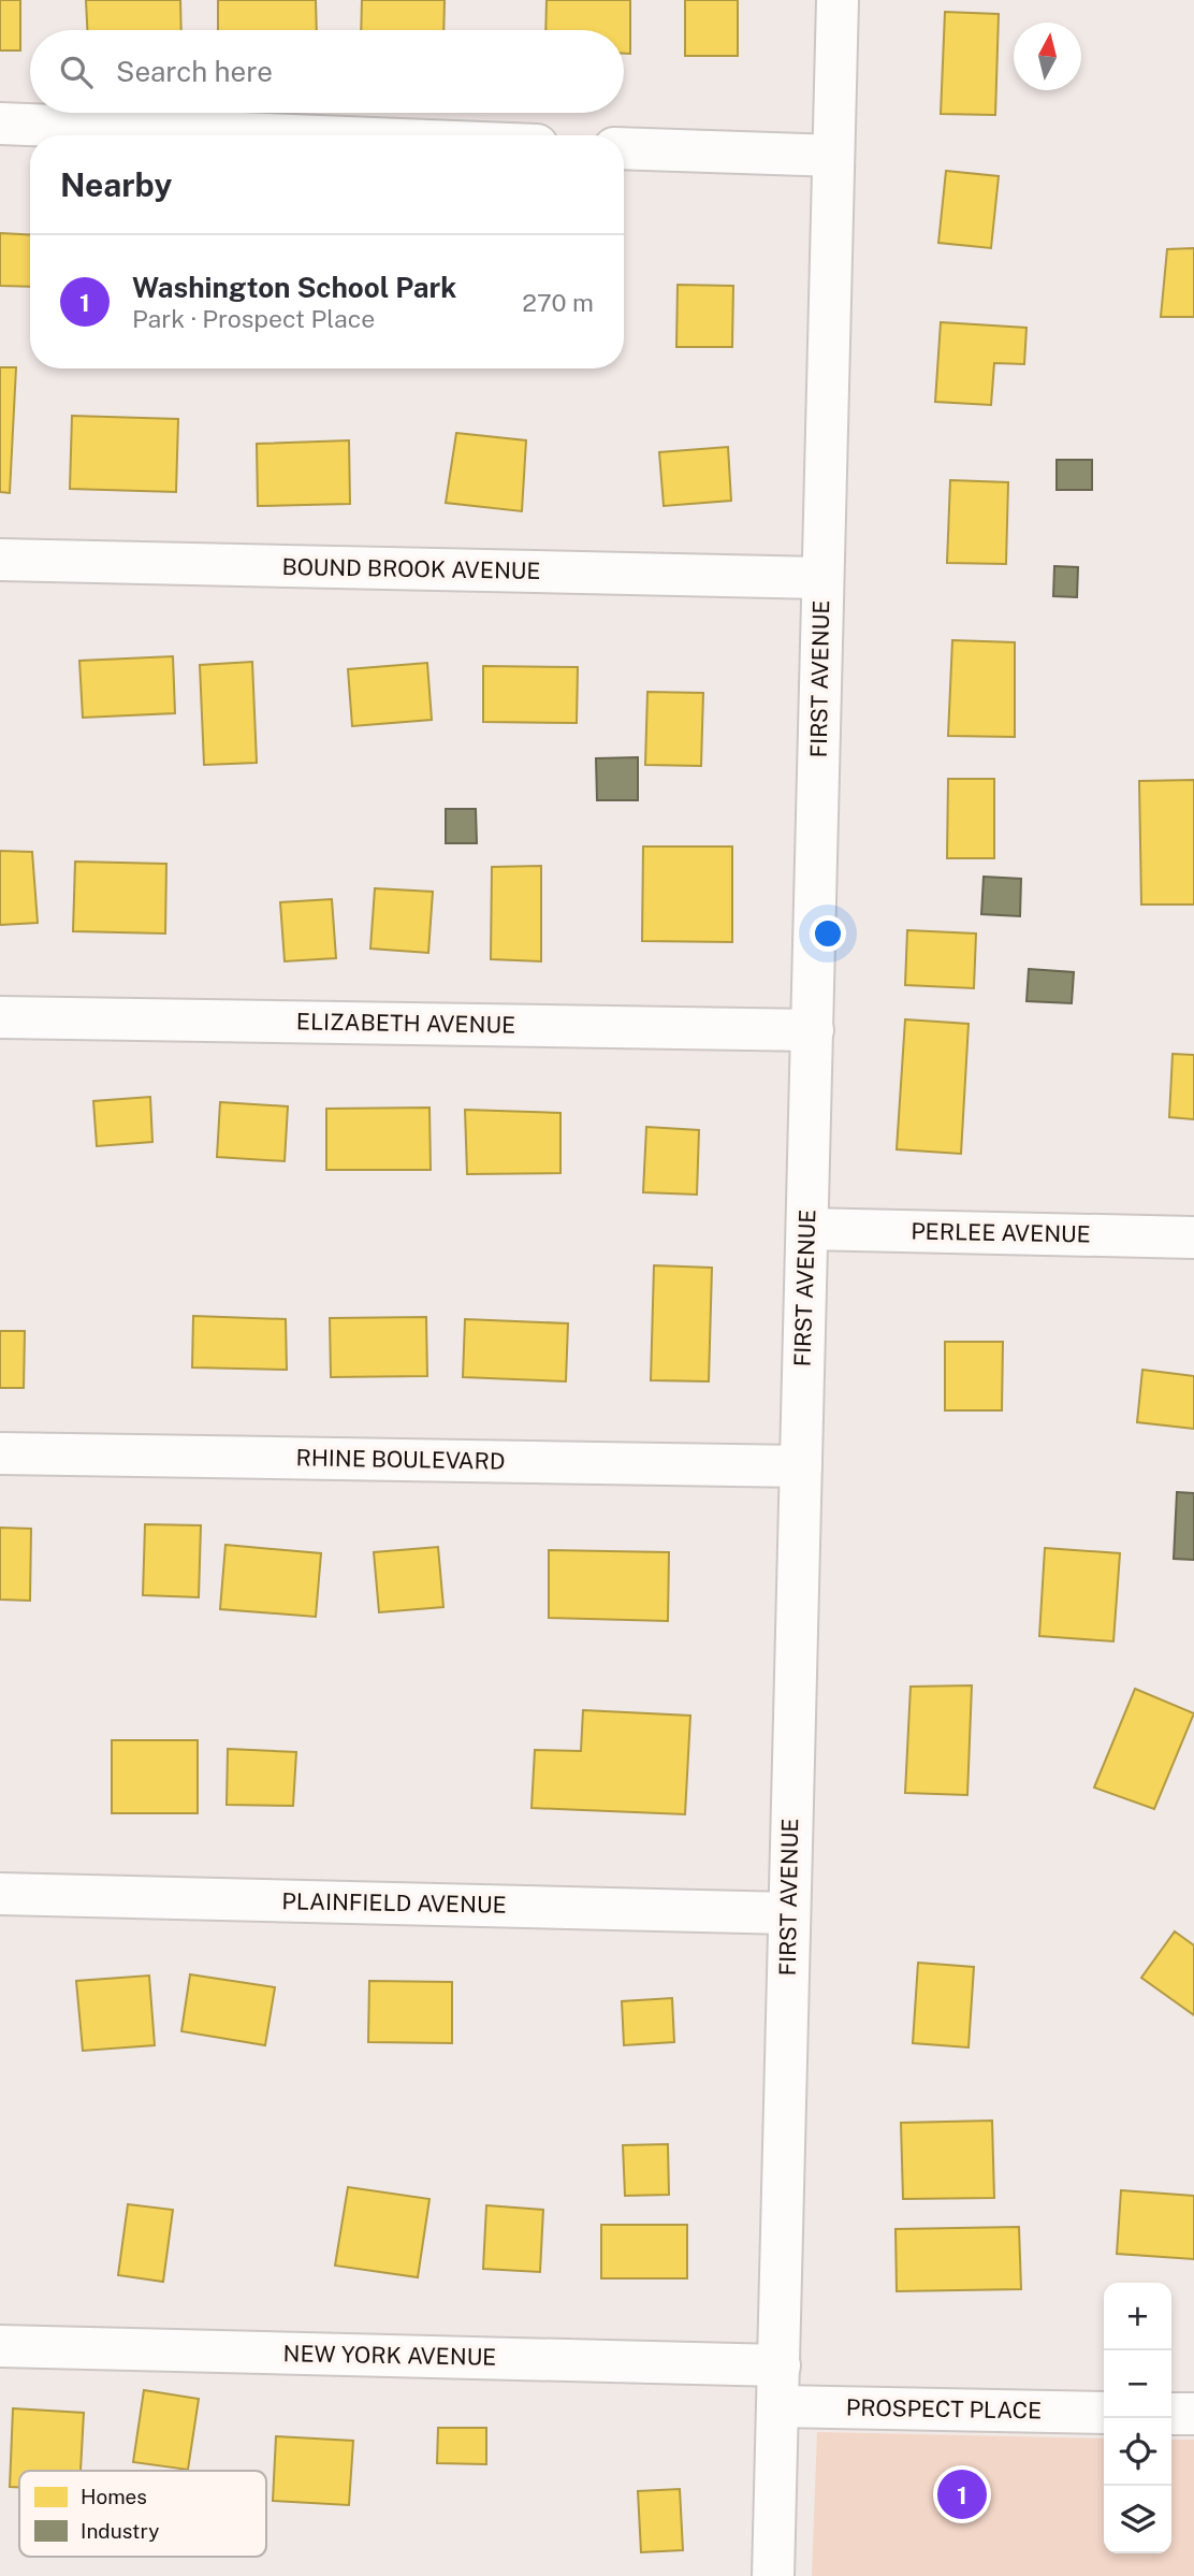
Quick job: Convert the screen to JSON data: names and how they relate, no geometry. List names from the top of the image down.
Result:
{
  "streets": {
    "street": [
      "BOUND BROOK AVENUE",
      "FIRST AVENUE",
      "ELIZABETH AVENUE",
      "PERLEE AVENUE",
      "RHINE BOULEVARD",
      "PLAINFIELD AVENUE",
      "NEW YORK AVENUE",
      "PROSPECT PLACE"
    ]
  },
  "crossings": [
    ["BOUND BROOK AVENUE", "FIRST AVENUE"],
    ["FIRST AVENUE", "ELIZABETH AVENUE"],
    ["FIRST AVENUE", "PERLEE AVENUE"],
    ["FIRST AVENUE", "RHINE BOULEVARD"],
    ["FIRST AVENUE", "PLAINFIELD AVENUE"],
    ["FIRST AVENUE", "NEW YORK AVENUE"],
    ["FIRST AVENUE", "PROSPECT PLACE"]
  ],
  "legend": ["Homes", "Industry"],
  "north": "top",
  "page": {
    "search": "Search here",
    "heading": "Nearby",
    "list": [
      {
        "mark": "1",
        "name": "Washington School Park",
        "note": "Park · Prospect Place",
        "value": "270 m"
      }
    ],
    "map_buttons": ["+", "−"],
    "pins": "1"
  }
}
